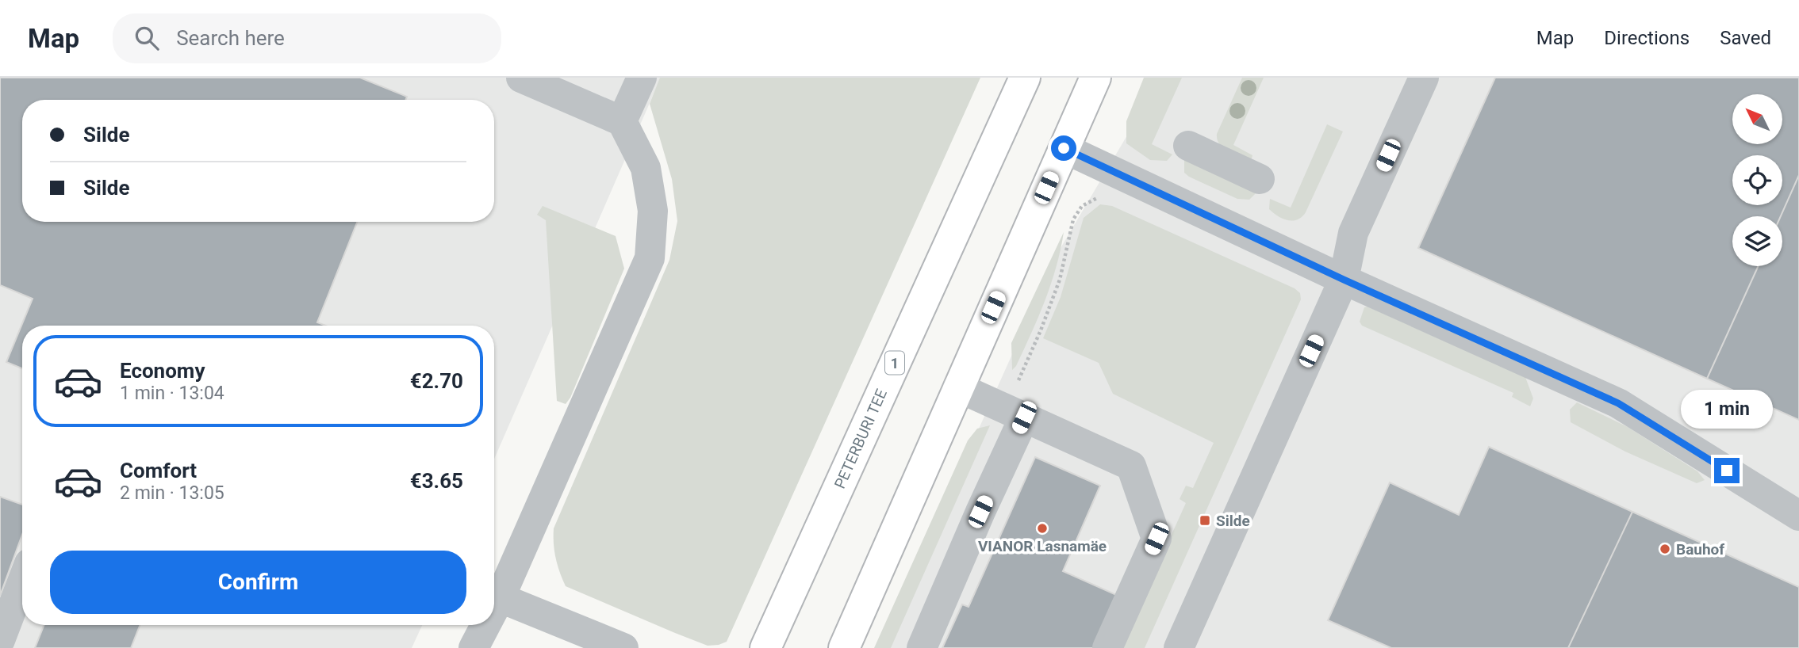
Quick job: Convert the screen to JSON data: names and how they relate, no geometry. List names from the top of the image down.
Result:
{
  "streets": {
    "highway": ["1", "PETERBURI TEE"]
  },
  "places": {
    "transit": ["Silde"],
    "other": ["VIANOR Lasnamäe", "Bauhof"]
  },
  "north": "top left",
  "page": {
    "header": "Map",
    "search": "Search here",
    "nav": ["Map", "Directions", "Saved"],
    "banner": ["Silde", "Silde"],
    "list": [
      {
        "name": "Economy",
        "note": "1 min · 13:04",
        "value": "€2.70"
      },
      {
        "name": "Comfort",
        "note": "2 min · 13:05",
        "value": "€3.65"
      }
    ],
    "bubble": "1 min",
    "buttons": "Confirm"
  }
}
